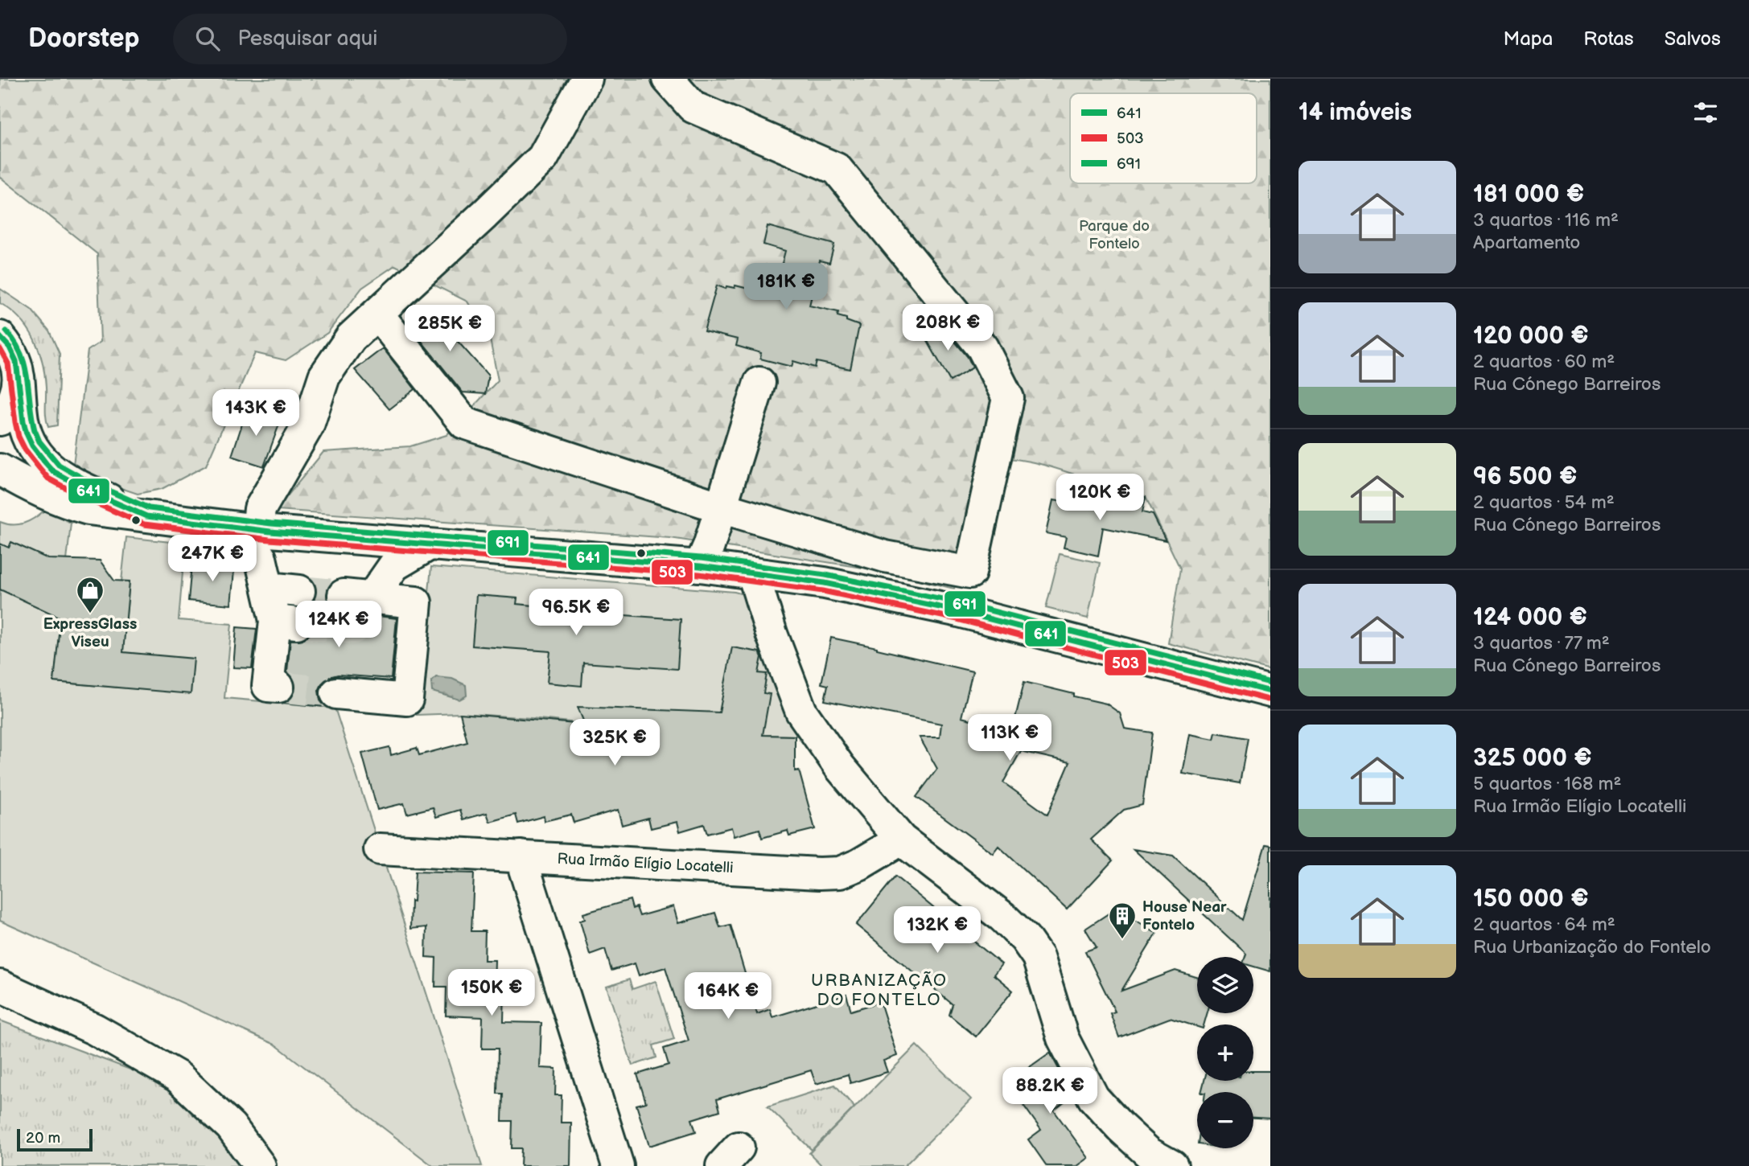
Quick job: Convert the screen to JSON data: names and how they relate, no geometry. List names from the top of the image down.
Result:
{
  "streets": {
    "main road": ["Rua Irmão Elígio Locatelli"]
  },
  "districts": ["URBANIZAÇÃO DO FONTELO"],
  "parks": ["Parque do Fontelo"],
  "places": {
    "shop": ["ExpressGlass Viseu"],
    "building": ["House Near Fontelo"]
  },
  "lines": ["transit line 691", "transit line 641", "transit line 503"],
  "legend": ["641", "503", "691"],
  "scale_bar": "20 m",
  "page": {
    "header": "Doorstep",
    "search": "Pesquisar aqui",
    "nav": ["Mapa", "Rotas", "Salvos"],
    "heading": "14 imóveis",
    "list": [
      {
        "name": "181 000 €",
        "note": "3 quartos · 116 m² · Apartamento"
      },
      {
        "name": "120 000 €",
        "note": "2 quartos · 60 m² · Rua Cónego Barreiros"
      },
      {
        "name": "96 500 €",
        "note": "2 quartos · 54 m² · Rua Cónego Barreiros"
      },
      {
        "name": "124 000 €",
        "note": "3 quartos · 77 m² · Rua Cónego Barreiros"
      },
      {
        "name": "325 000 €",
        "note": "5 quartos · 168 m² · Rua Irmão Elígio Locatelli"
      },
      {
        "name": "150 000 €",
        "note": "2 quartos · 64 m² · Rua Urbanização do Fontelo"
      }
    ],
    "price": [
      "181K €",
      "208K €",
      "285K €",
      "143K €",
      "120K €",
      "247K €",
      "96.5K €",
      "124K €",
      "113K €",
      "325K €",
      "132K €",
      "150K €",
      "164K €",
      "88.2K €"
    ],
    "map_buttons": ["+", "−"],
    "scale": "20 m"
  }
}
